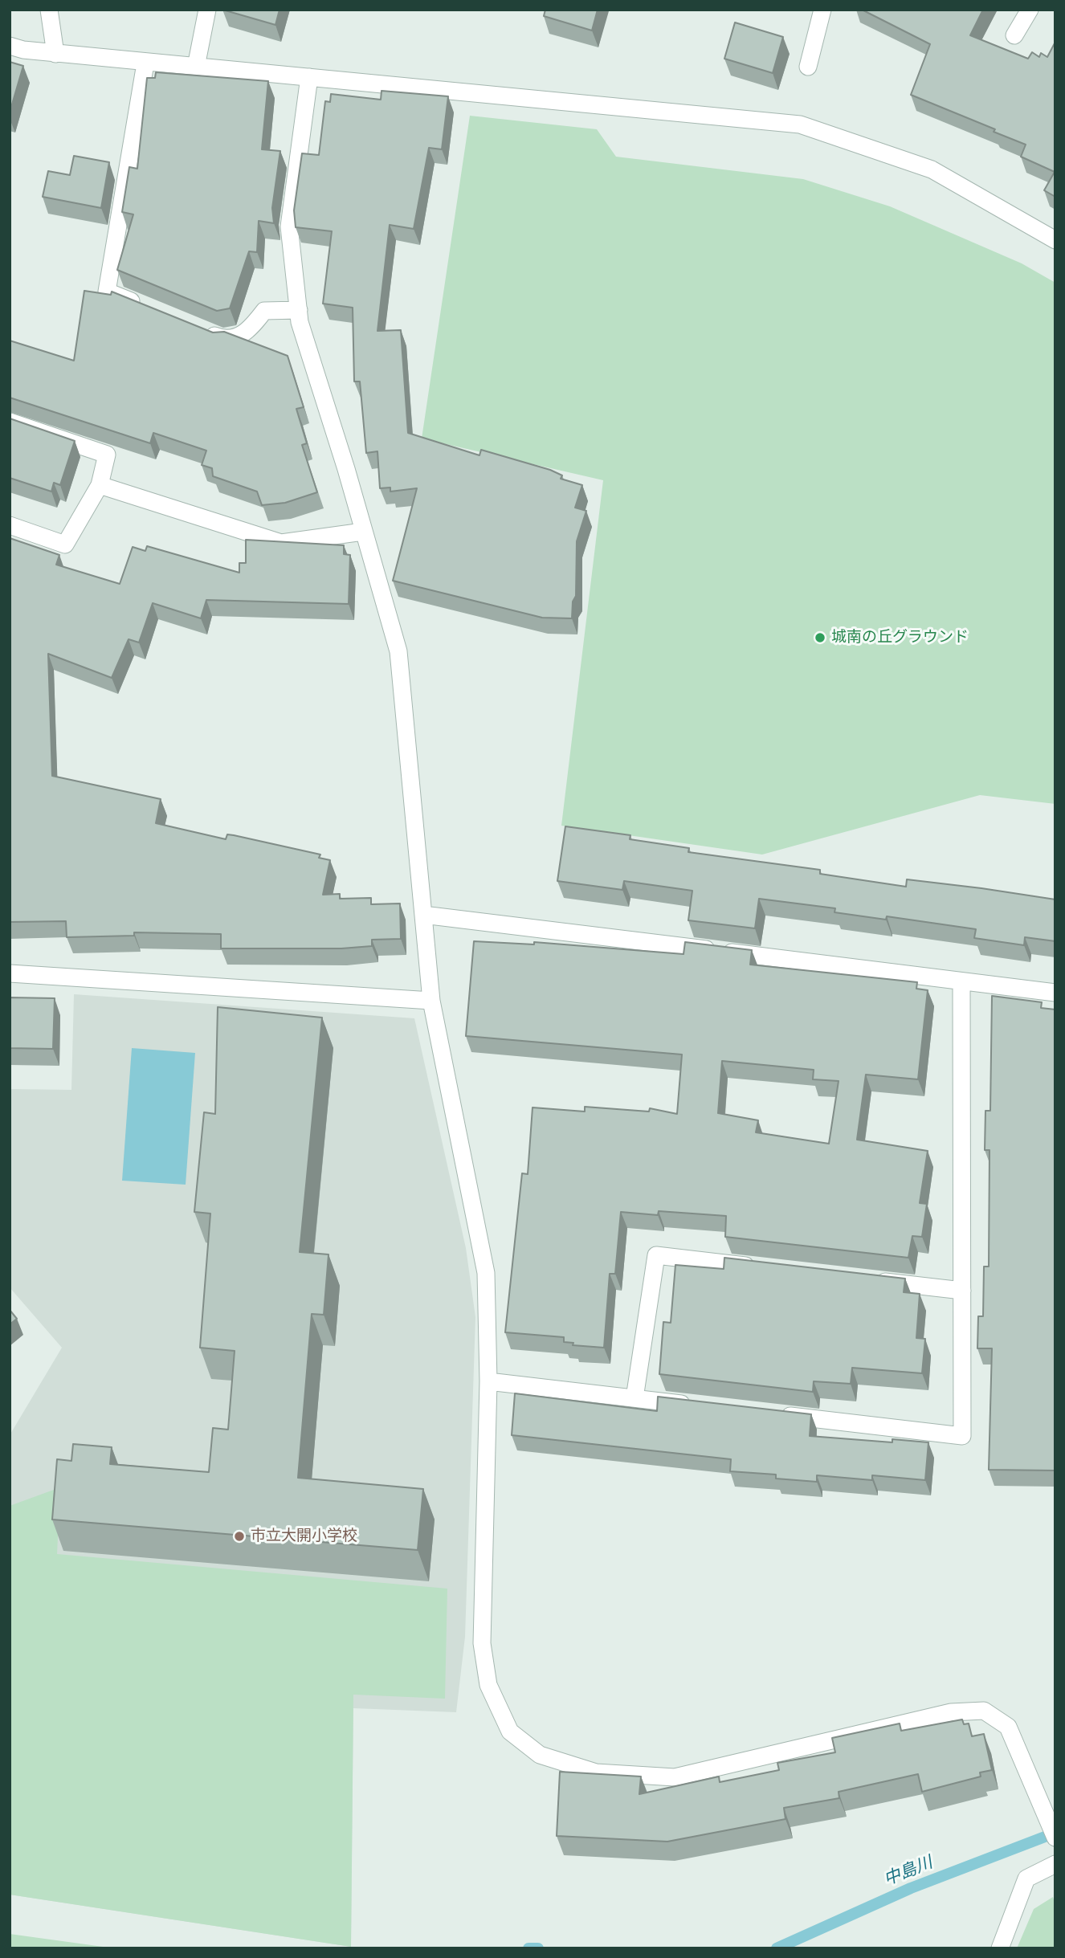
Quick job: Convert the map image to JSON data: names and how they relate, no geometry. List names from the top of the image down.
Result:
{
  "water": ["中島川"],
  "places": ["城南の丘グラウンド", "市立大開小学校"]
}
